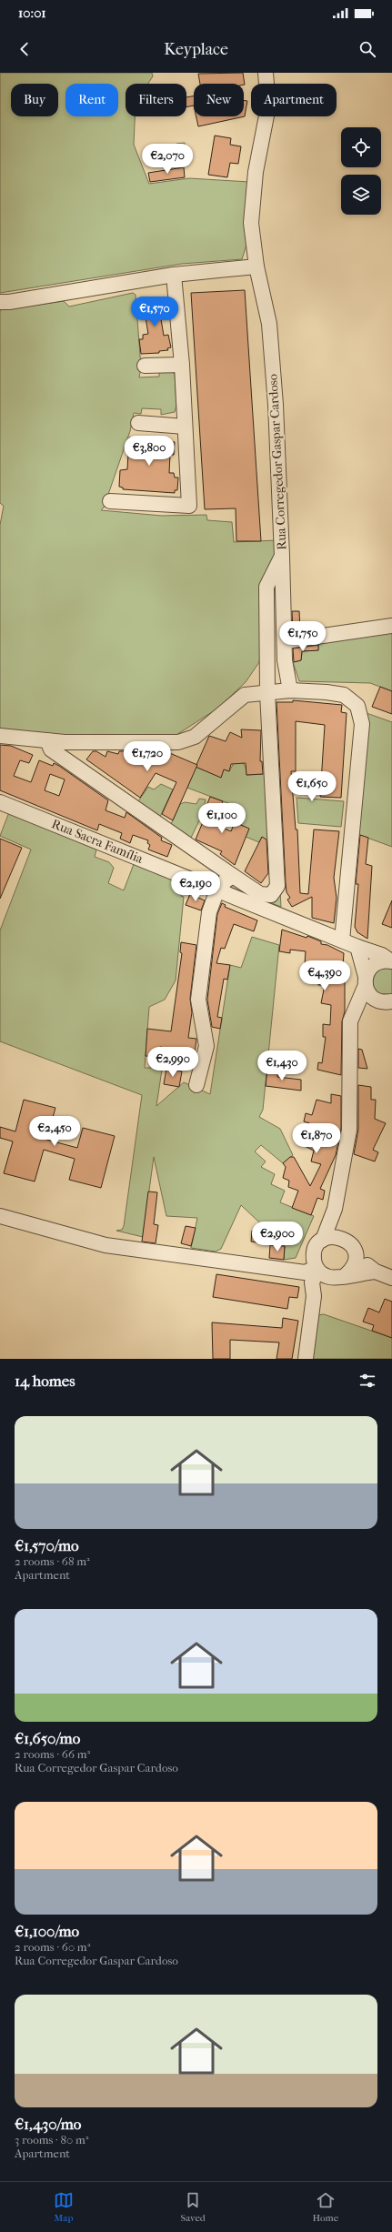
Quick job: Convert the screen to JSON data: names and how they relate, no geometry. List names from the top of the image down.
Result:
{
  "streets": {
    "street": ["Rua Corregedor Gaspar Cardoso", "Rua Sacra Família"]
  },
  "page": {
    "status": "10:01",
    "header": "Keyplace",
    "chip": [
      "Buy",
      "Rent",
      "Filters",
      "New",
      "Apartment"
    ],
    "price": [
      "€2,070",
      "€1,570",
      "€3,800",
      "€1,750",
      "€1,720",
      "€1,650",
      "€1,100",
      "€2,190",
      "€4,390",
      "€2,990",
      "€1,430",
      "€2,450",
      "€1,870",
      "€2,900"
    ],
    "heading": "14 homes",
    "list": [
      {
        "name": "€1,570/mo",
        "note": "2 rooms · 68 m² · Apartment"
      },
      {
        "name": "€1,650/mo",
        "note": "2 rooms · 66 m² · Rua Corregedor Gaspar Cardoso"
      },
      {
        "name": "€1,100/mo",
        "note": "2 rooms · 60 m² · Rua Corregedor Gaspar Cardoso"
      },
      {
        "name": "€1,430/mo",
        "note": "3 rooms · 80 m² · Apartment"
      }
    ],
    "tabs": ["Map", "Saved", "Home"]
  }
}
